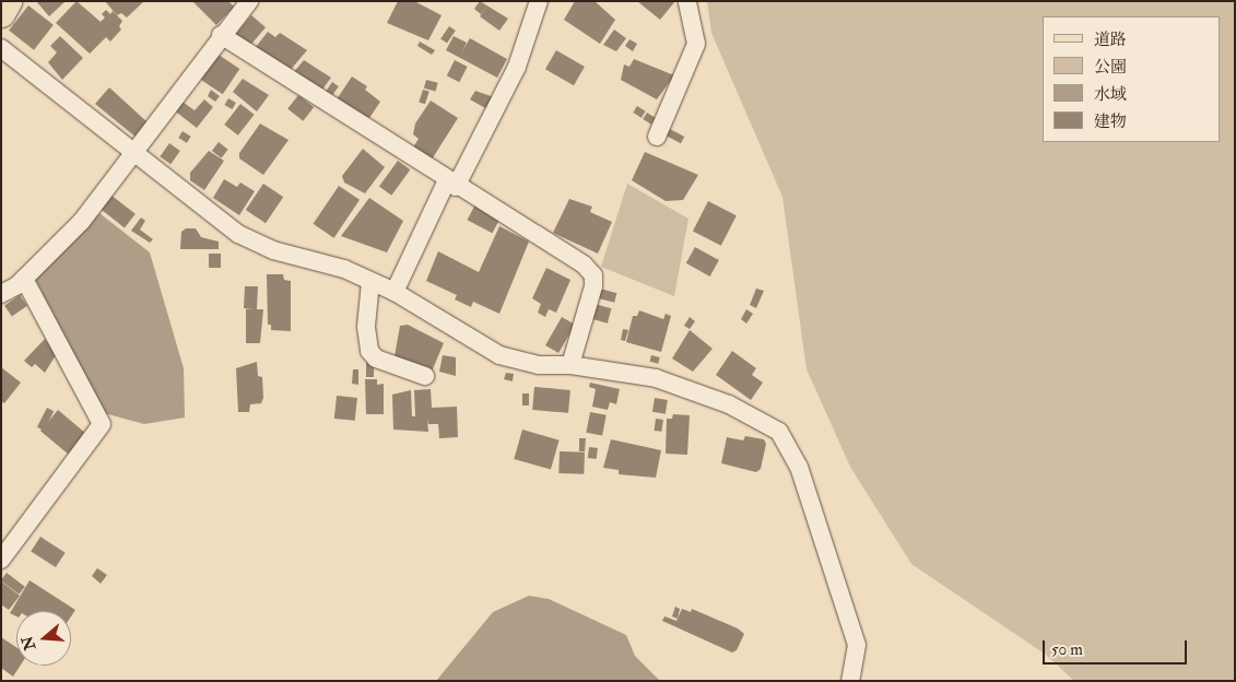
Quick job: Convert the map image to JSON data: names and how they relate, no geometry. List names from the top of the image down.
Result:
{
  "legend": [
    "道路",
    "公園",
    "水域",
    "建物"
  ],
  "scale_bar": "50 m",
  "north": "left"
}
